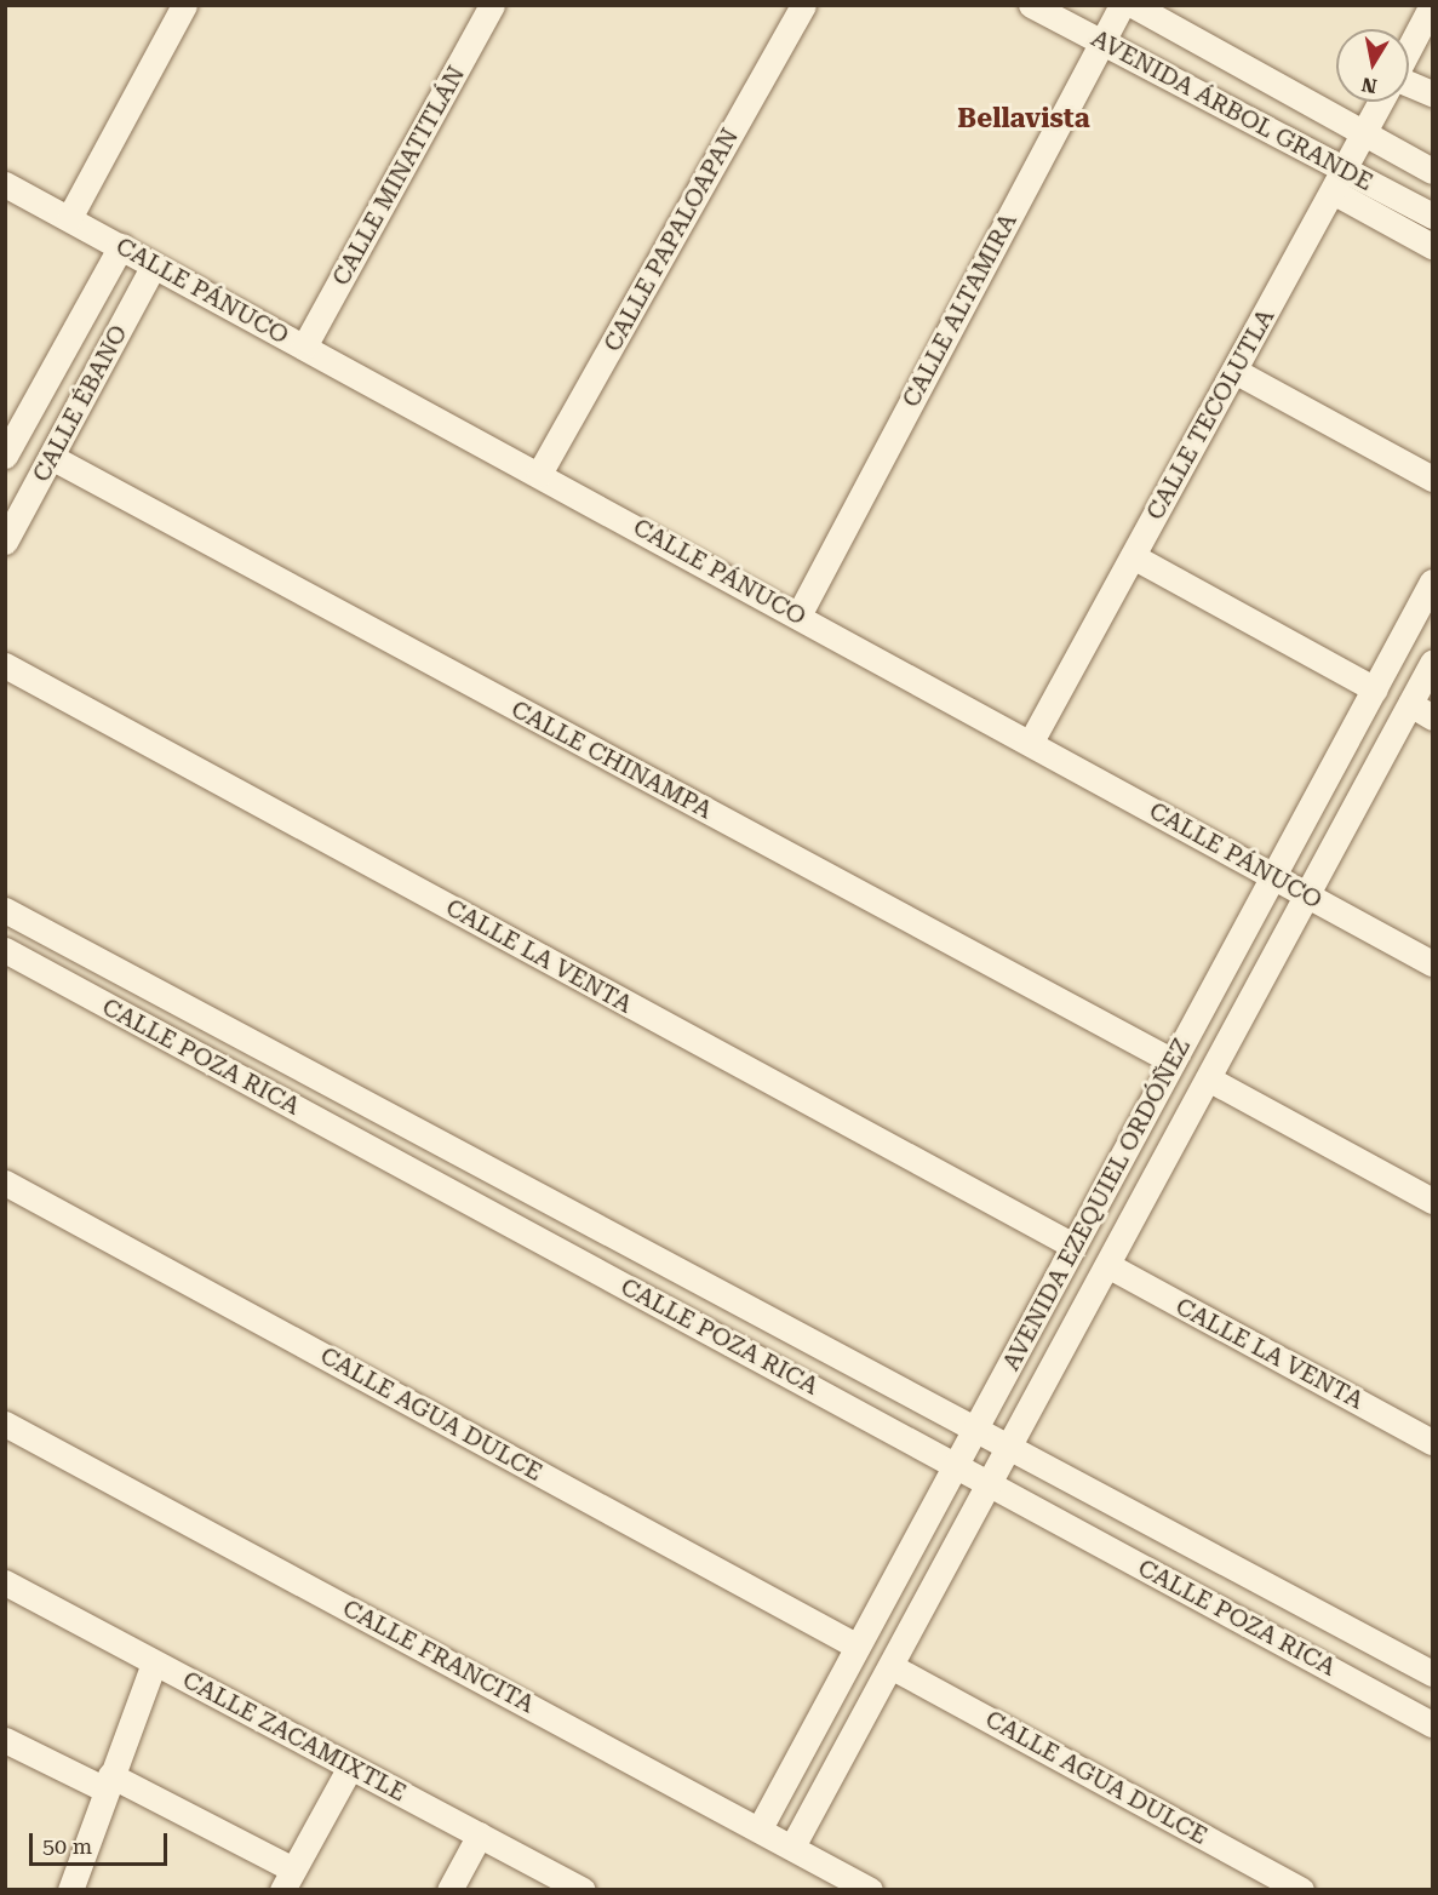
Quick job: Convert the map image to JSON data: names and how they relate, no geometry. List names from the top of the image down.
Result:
{
  "streets": {
    "street": [
      "AVENIDA ÁRBOL GRANDE",
      "CALLE MINATITLÁN",
      "CALLE PAPALOAPAN",
      "CALLE PÁNUCO",
      "CALLE ALTAMIRA",
      "CALLE ÉBANO",
      "CALLE TECOLUTLA",
      "CALLE CHINAMPA",
      "CALLE LA VENTA",
      "CALLE POZA RICA",
      "AVENIDA EZEQUIEL ORDÓÑEZ",
      "CALLE AGUA DULCE",
      "CALLE FRANCITA",
      "CALLE ZACAMIXTLE"
    ]
  },
  "crossings": [
    ["AVENIDA ÁRBOL GRANDE", "CALLE ALTAMIRA"],
    ["AVENIDA ÁRBOL GRANDE", "CALLE TECOLUTLA"],
    ["CALLE MINATITLÁN", "CALLE PÁNUCO"],
    ["CALLE PAPALOAPAN", "CALLE PÁNUCO"],
    ["CALLE PÁNUCO", "CALLE ALTAMIRA"],
    ["CALLE PÁNUCO", "CALLE ÉBANO"],
    ["CALLE PÁNUCO", "CALLE TECOLUTLA"],
    ["CALLE PÁNUCO", "AVENIDA EZEQUIEL ORDÓÑEZ"],
    ["CALLE ÉBANO", "CALLE CHINAMPA"],
    ["CALLE CHINAMPA", "AVENIDA EZEQUIEL ORDÓÑEZ"],
    ["CALLE LA VENTA", "AVENIDA EZEQUIEL ORDÓÑEZ"],
    ["CALLE POZA RICA", "AVENIDA EZEQUIEL ORDÓÑEZ"],
    ["AVENIDA EZEQUIEL ORDÓÑEZ", "CALLE AGUA DULCE"],
    ["AVENIDA EZEQUIEL ORDÓÑEZ", "CALLE FRANCITA"]
  ],
  "districts": ["Bellavista"],
  "scale_bar": "50 m",
  "north": "bottom"
}
